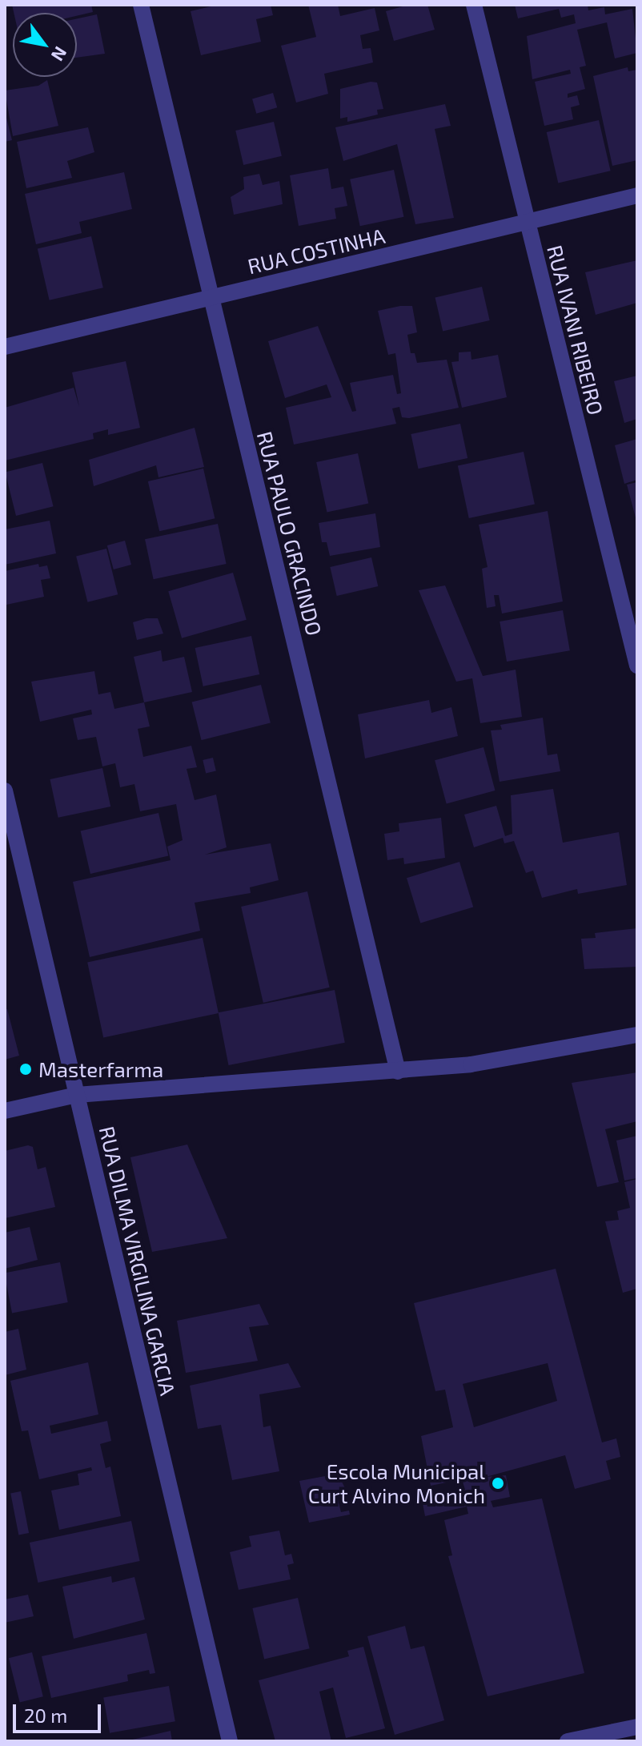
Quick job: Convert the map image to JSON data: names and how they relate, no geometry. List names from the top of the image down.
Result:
{
  "streets": {
    "street": [
      "RUA COSTINHA",
      "RUA IVANI RIBEIRO",
      "RUA PAULO GRACINDO",
      "RUA DILMA VIRGILINA GARCIA"
    ]
  },
  "crossings": [
    ["RUA COSTINHA", "RUA IVANI RIBEIRO"],
    ["RUA COSTINHA", "RUA PAULO GRACINDO"]
  ],
  "places": ["Masterfarma", "Escola Municipal Curt Alvino Monich"],
  "scale_bar": "20 m",
  "north": "bottom right"
}
